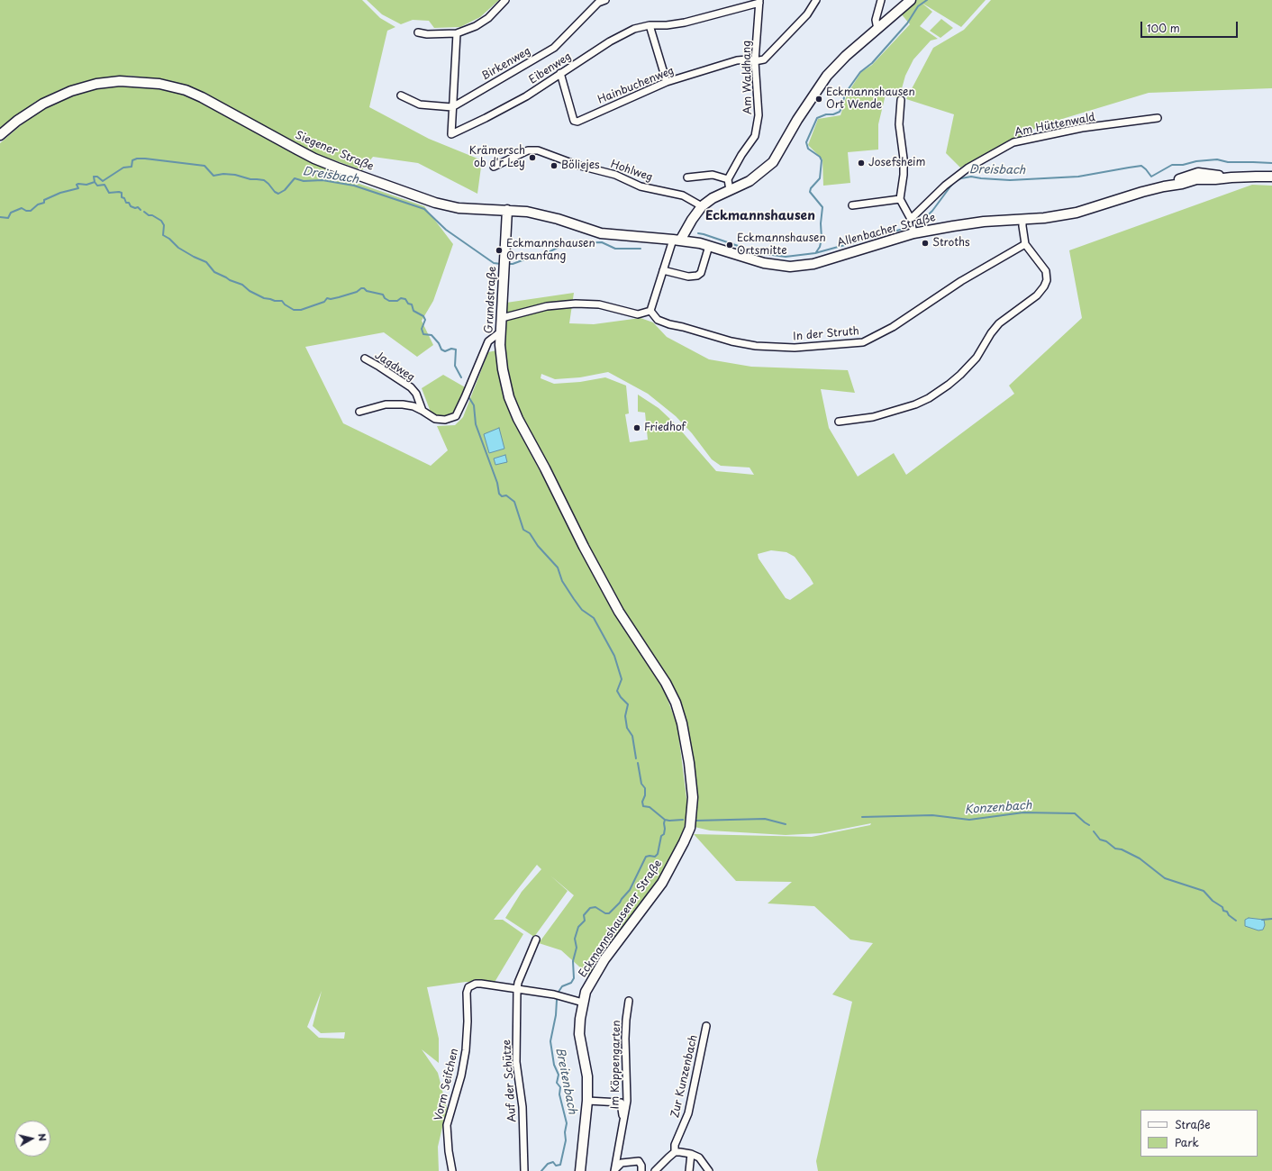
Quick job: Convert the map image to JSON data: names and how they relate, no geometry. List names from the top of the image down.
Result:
{
  "streets": {
    "main road": [
      "Siegener Straße",
      "Allenbacher Straße",
      "Grundstraße",
      "Eckmannshausener Straße"
    ],
    "street": [
      "Birkenweg",
      "Eibenweg",
      "Am Waldhang",
      "Hainbuchenweg",
      "Am Hüttenwald",
      "Hohlweg",
      "In der Struth",
      "Jagdweg",
      "Im Köppengarten",
      "Zur Kunzenbach",
      "Auf der Schütze",
      "Vorm Seifchen"
    ]
  },
  "crossings": [
    ["Birkenweg", "Eibenweg"],
    ["Eibenweg", "Am Waldhang"],
    ["Eibenweg", "Hainbuchenweg"],
    ["Am Waldhang", "Hainbuchenweg"],
    ["Am Hüttenwald", "Allenbacher Straße"],
    ["Siegener Straße", "Allenbacher Straße"],
    ["Siegener Straße", "Grundstraße"],
    ["Grundstraße", "Eckmannshausener Straße"],
    ["Auf der Schütze", "Vorm Seifchen"]
  ],
  "districts": ["Eckmannshausen"],
  "water": ["Dreisbach", "Konzenbach", "Breitenbach"],
  "places": [
    "Eckmannshausen Ort Wende",
    "Krämersch ob d'r Ley",
    "Josefsheim",
    "Böliejes",
    "Stroths",
    "Eckmannshausen Ortsmitte",
    "Eckmannshausen Ortsanfang",
    "Friedhof"
  ],
  "legend": ["Straße", "Park"],
  "scale_bar": "100 m",
  "north": "right"
}
